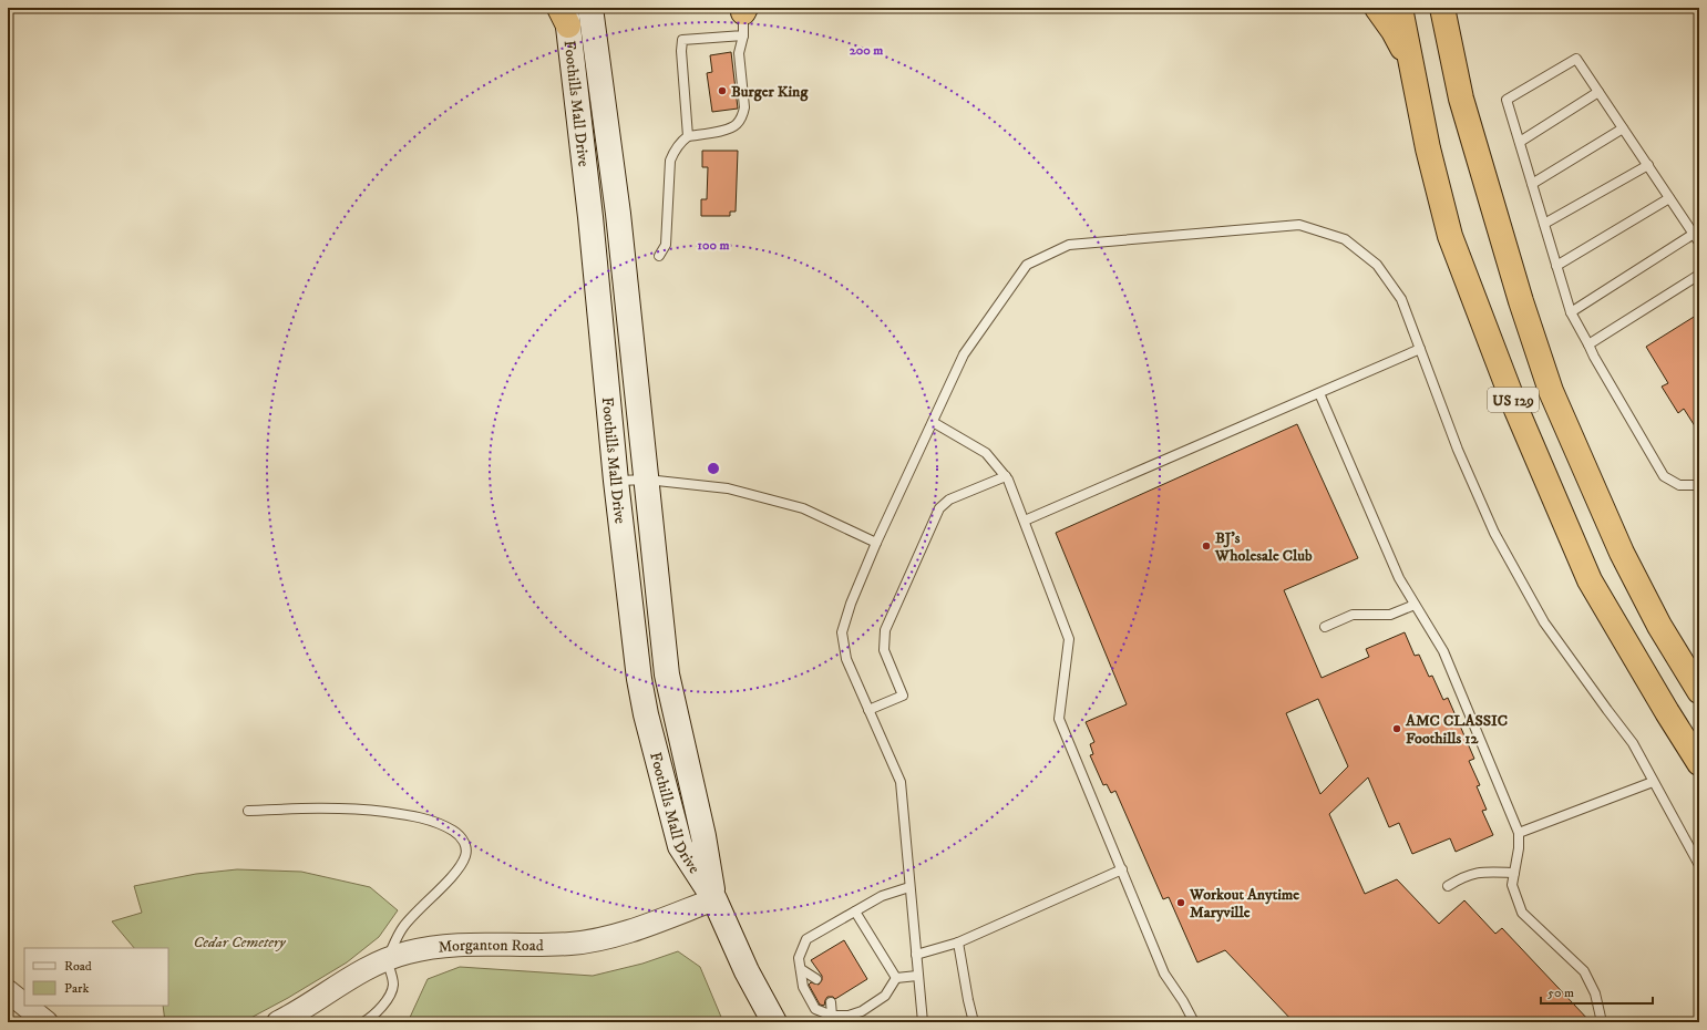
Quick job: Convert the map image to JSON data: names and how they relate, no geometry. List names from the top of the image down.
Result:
{
  "streets": {
    "highway": ["US 129"],
    "main road": ["Foothills Mall Drive"],
    "street": ["Morganton Road"]
  },
  "crossings": [
    ["Foothills Mall Drive", "Morganton Road"]
  ],
  "parks": ["Cedar Cemetery"],
  "places": [
    "Burger King",
    "BJ's Wholesale Club",
    "AMC CLASSIC Foothills 12",
    "Workout Anytime Maryville"
  ],
  "legend": ["Road", "Park"],
  "scale_bar": "50 m",
  "rings": ["200 m", "100 m"]
}
